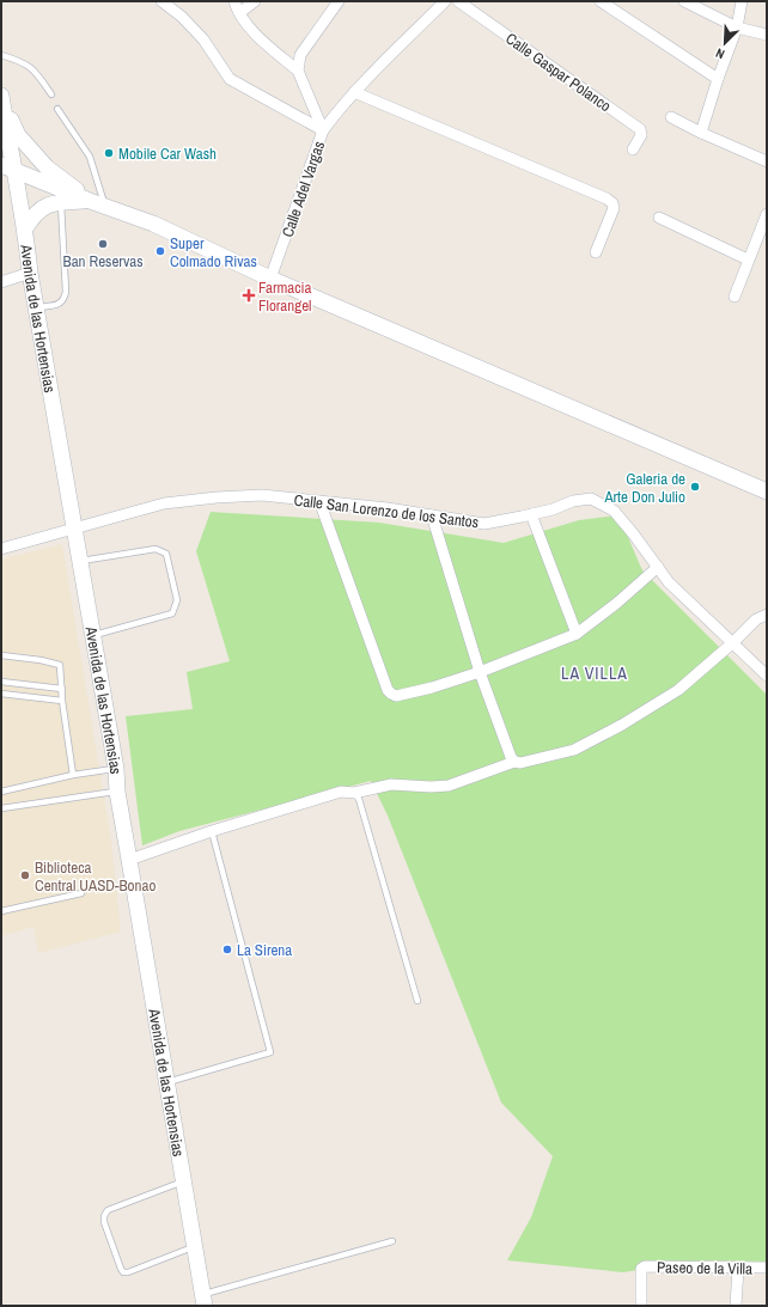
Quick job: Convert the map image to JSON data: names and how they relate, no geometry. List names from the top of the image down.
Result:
{
  "streets": {
    "main road": ["Avenida de las Hortensias"],
    "street": [
      "Calle Gaspar Polanco",
      "Calle Adel Vargas",
      "Calle San Lorenzo de los Santos",
      "Paseo de la Villa"
    ]
  },
  "crossings": [
    ["Avenida de las Hortensias", "Calle San Lorenzo de los Santos"]
  ],
  "districts": ["LA VILLA"],
  "places": {
    "other": [
      "Mobile Car Wash",
      "Ban Reservas",
      "Super Colmado Rivas",
      "Galeria de Arte Don Julio",
      "Biblioteca Central UASD-Bonao",
      "La Sirena"
    ],
    "health": ["Farmacia Florangel"]
  },
  "north": "bottom left"
}
